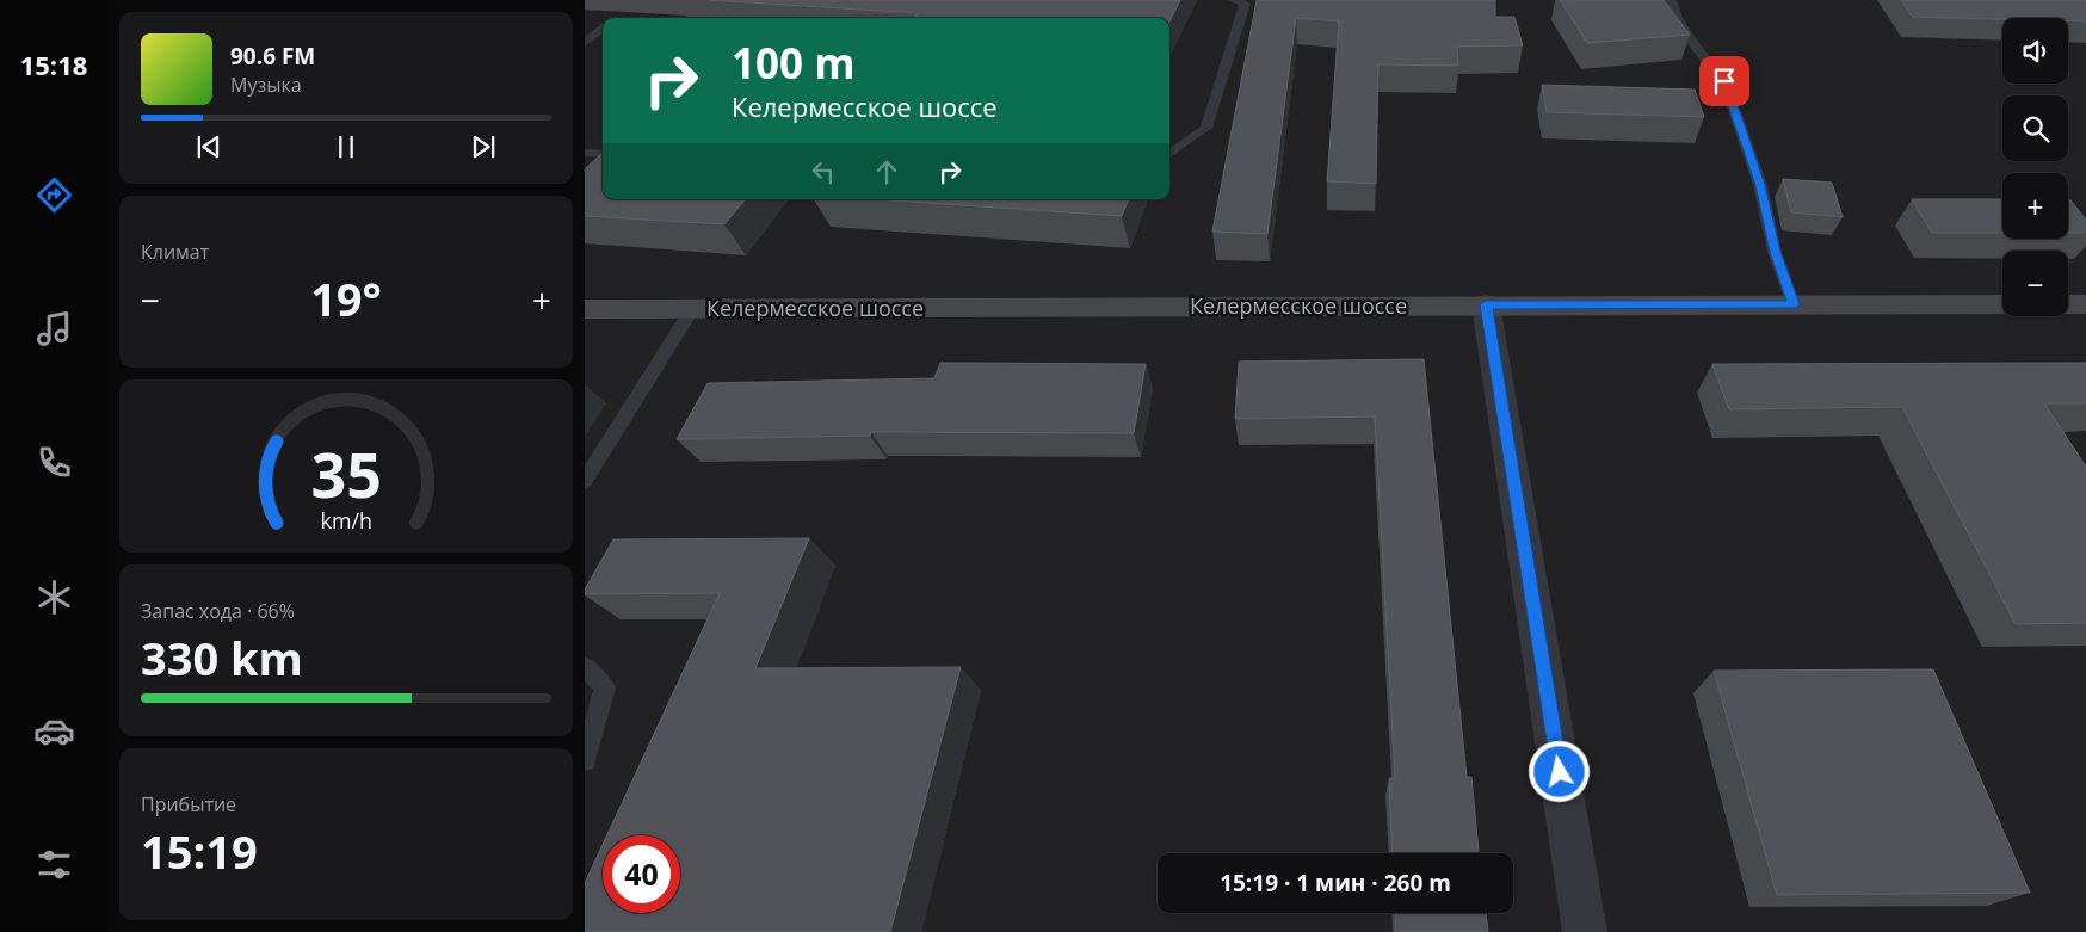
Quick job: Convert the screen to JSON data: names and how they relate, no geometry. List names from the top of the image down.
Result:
{
  "streets": {
    "main road": ["Келермесское шоссе"]
  },
  "page": {
    "tabs": "15:18",
    "map_buttons": ["+", "−"],
    "turn": ["100 m", "Келермесское шоссе"],
    "song": ["90.6 FM", "Музыка"],
    "tile": [
      "Климат",
      ["Запас хода · 66%", "330 km"],
      ["Прибытие", "15:19"]
    ],
    "heat": ["−", "19°", "+"],
    "limit": "40",
    "trip": "15:19 · 1 мин · 260 m",
    "gauge": ["35", "km/h"]
  }
}
